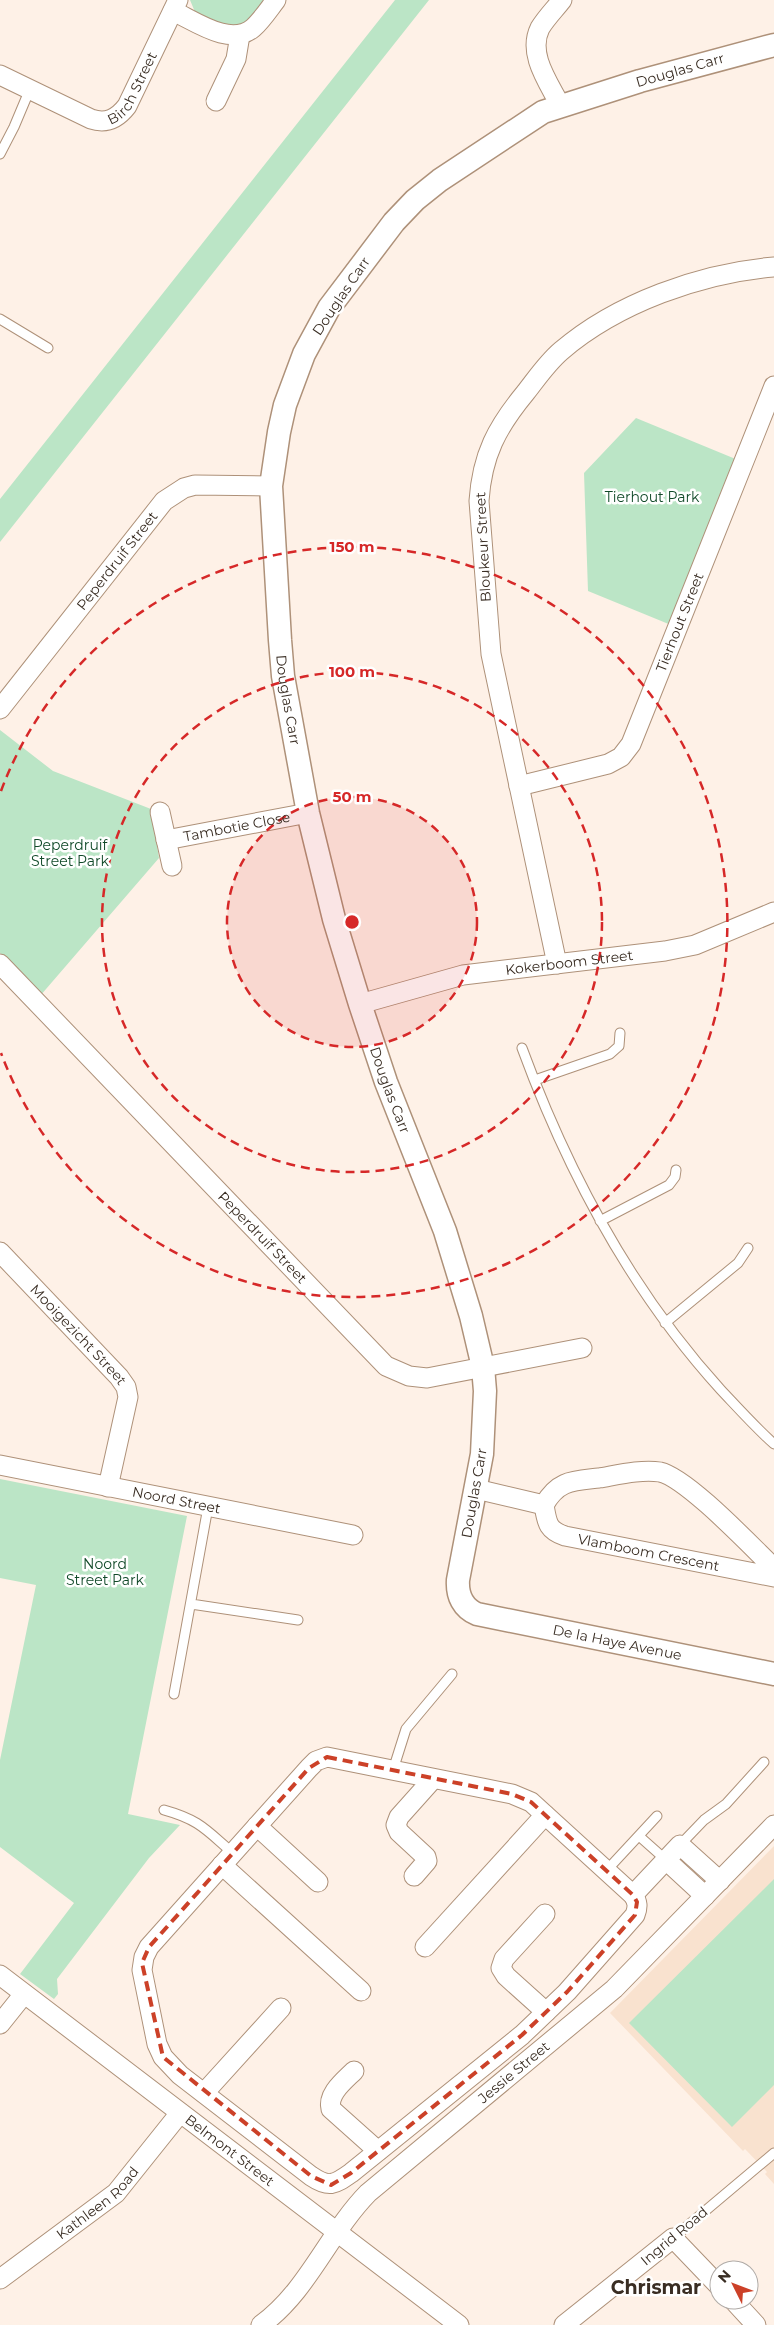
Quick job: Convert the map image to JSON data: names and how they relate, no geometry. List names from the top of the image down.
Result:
{
  "streets": {
    "street": [
      "Douglas Carr",
      "Birch Street",
      "Bloukeur Street",
      "Peperdruif Street",
      "Tierhout Street",
      "Tambotie Close",
      "Kokerboom Street",
      "Mooigezicht Street",
      "Noord Street",
      "Vlamboom Crescent",
      "De la Haye Avenue",
      "Jessie Street",
      "Belmont Street",
      "Kathleen Road",
      "Ingrid Road"
    ]
  },
  "crossings": [
    ["Douglas Carr", "Peperdruif Street"],
    ["Douglas Carr", "Tambotie Close"],
    ["Douglas Carr", "Kokerboom Street"],
    ["Douglas Carr", "De la Haye Avenue"],
    ["Bloukeur Street", "Tierhout Street"],
    ["Bloukeur Street", "Kokerboom Street"],
    ["Mooigezicht Street", "Noord Street"],
    ["Jessie Street", "Belmont Street"],
    ["Belmont Street", "Kathleen Road"]
  ],
  "districts": ["Chrismar"],
  "parks": ["Tierhout Park", "Peperdruif Street Park", "Noord Street Park"],
  "north": "top left",
  "rings": ["150 m", "100 m", "50 m"]
}
